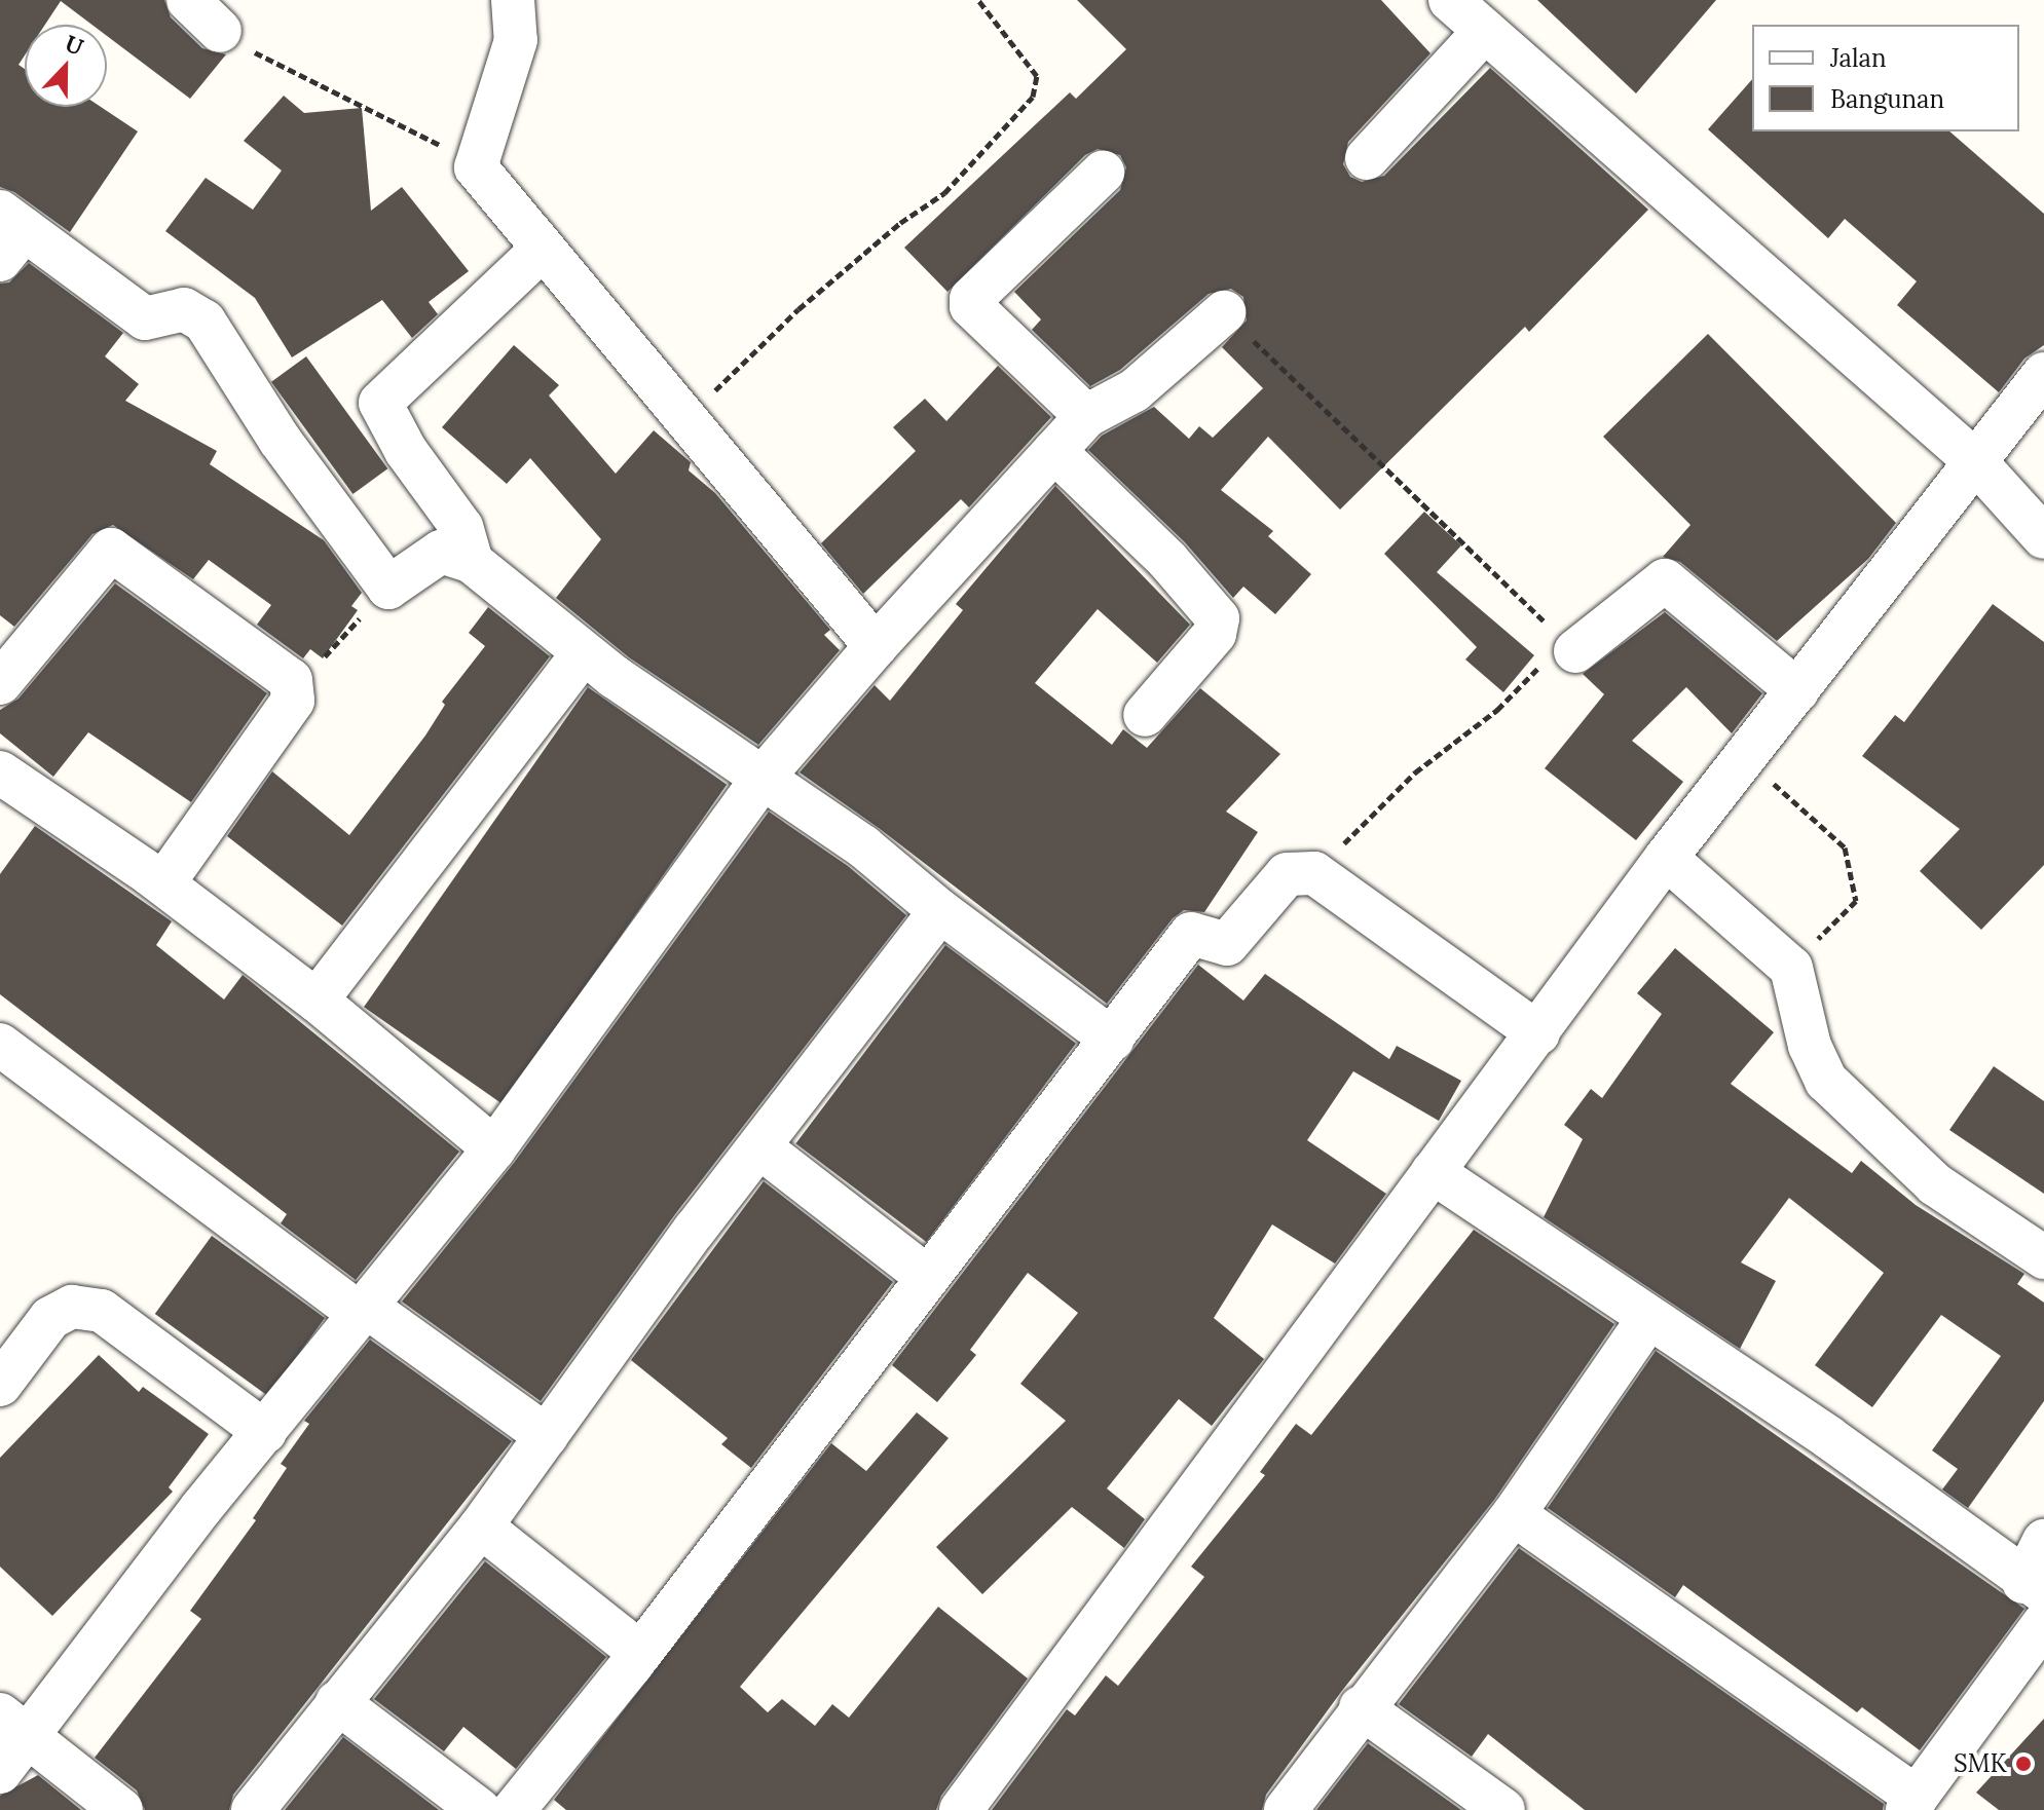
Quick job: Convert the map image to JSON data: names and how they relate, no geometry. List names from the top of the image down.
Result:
{
  "places": ["SMK"],
  "legend": ["Jalan", "Bangunan"],
  "north": "top"
}
